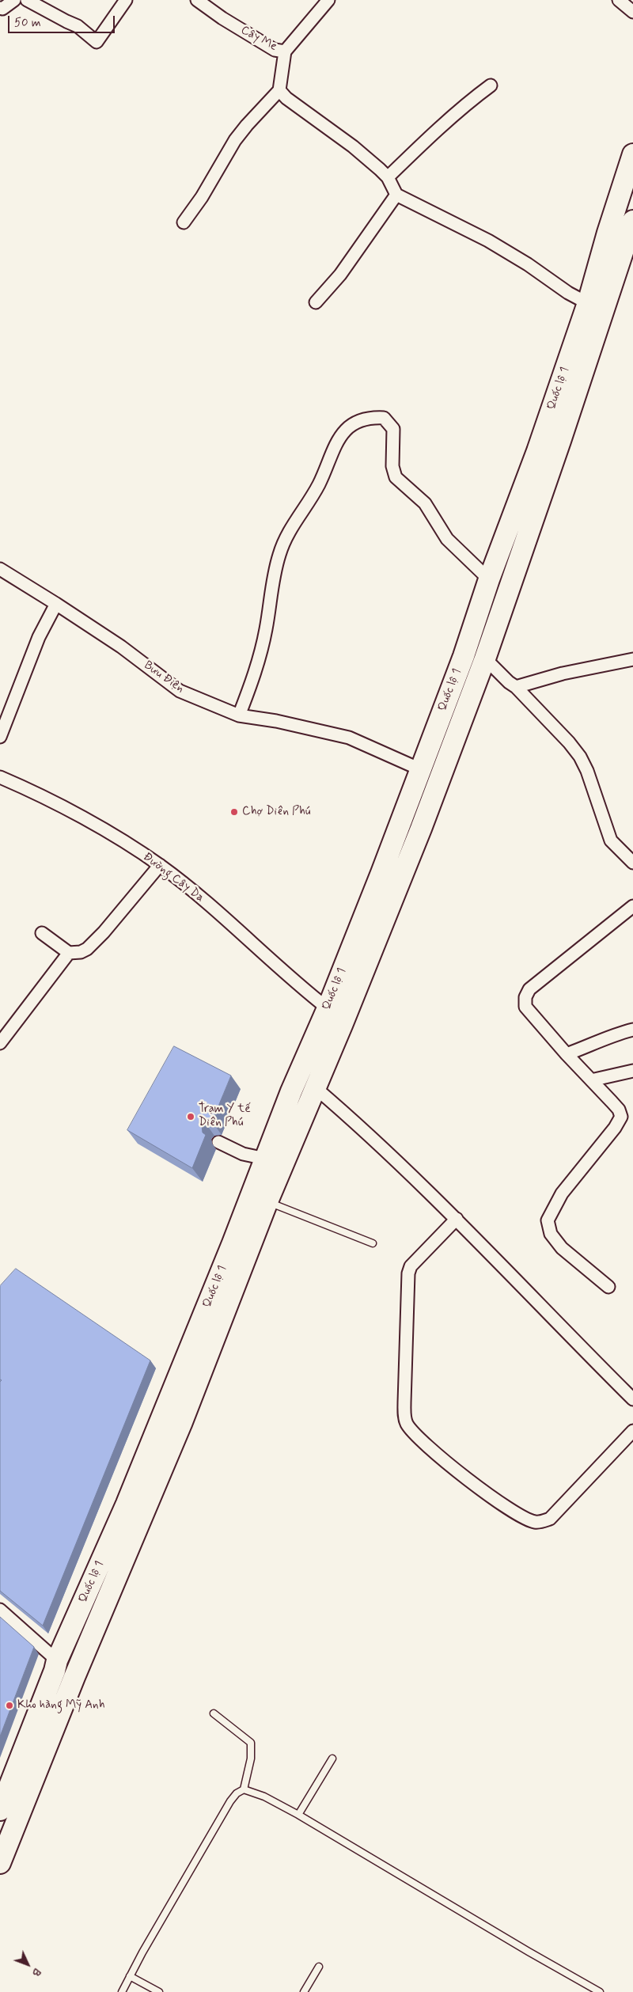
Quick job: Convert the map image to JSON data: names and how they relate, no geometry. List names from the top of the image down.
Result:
{
  "streets": {
    "highway": ["Quốc lộ 1"],
    "street": ["Cây Me", "Bưu Điện", "Đường Cây Da"]
  },
  "crossings": [
    ["Quốc lộ 1", "Bưu Điện"],
    ["Quốc lộ 1", "Đường Cây Da"]
  ],
  "places": ["Chợ Diên Phú", "Trạm Y tế Diên Phú", "Kho hàng Mỹ Anh"],
  "scale_bar": "50 m",
  "north": "bottom right"
}
